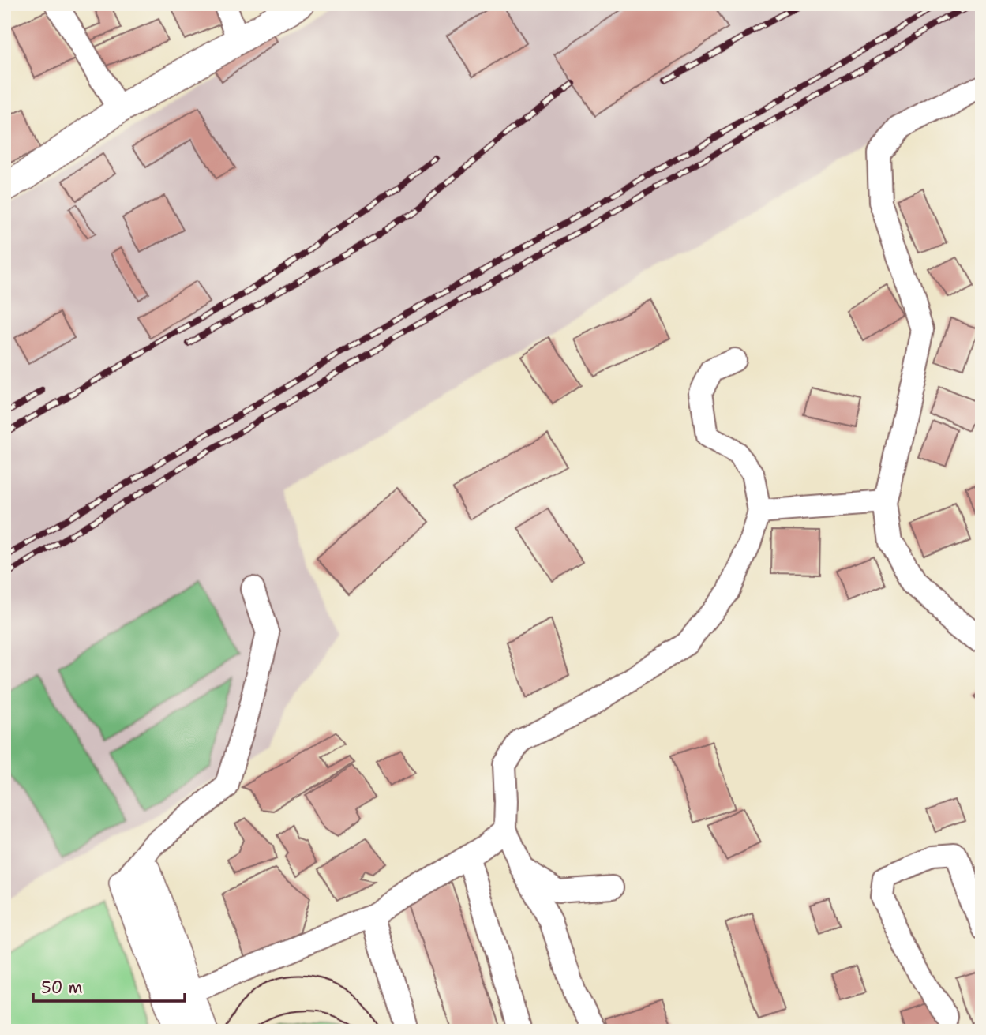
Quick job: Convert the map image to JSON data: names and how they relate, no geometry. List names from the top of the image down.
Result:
{
  "scale_bar": "50 m"
}
